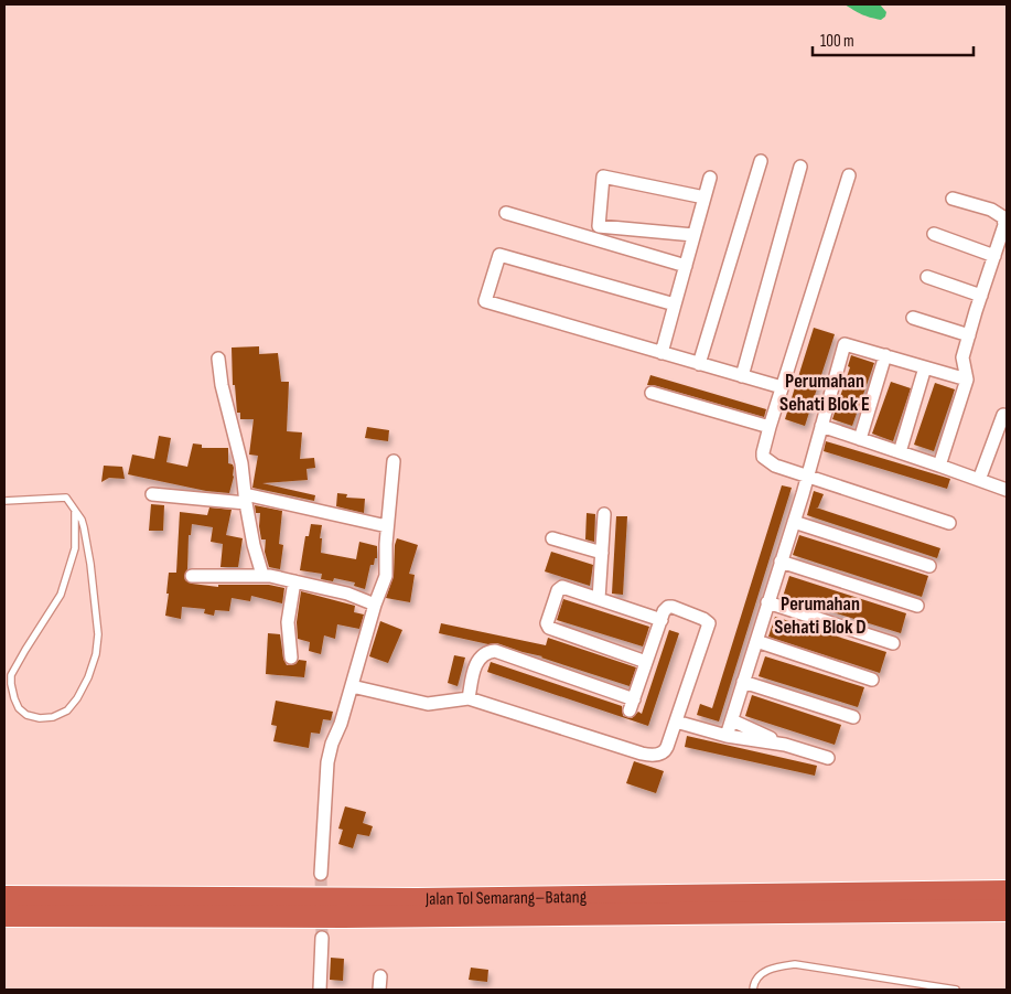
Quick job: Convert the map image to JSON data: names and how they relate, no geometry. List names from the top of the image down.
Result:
{
  "streets": {
    "highway": ["Jalan Tol Semarang–Batang"]
  },
  "districts": ["Perumahan Sehati Blok E", "Perumahan Sehati Blok D"],
  "scale_bar": "100 m"
}
